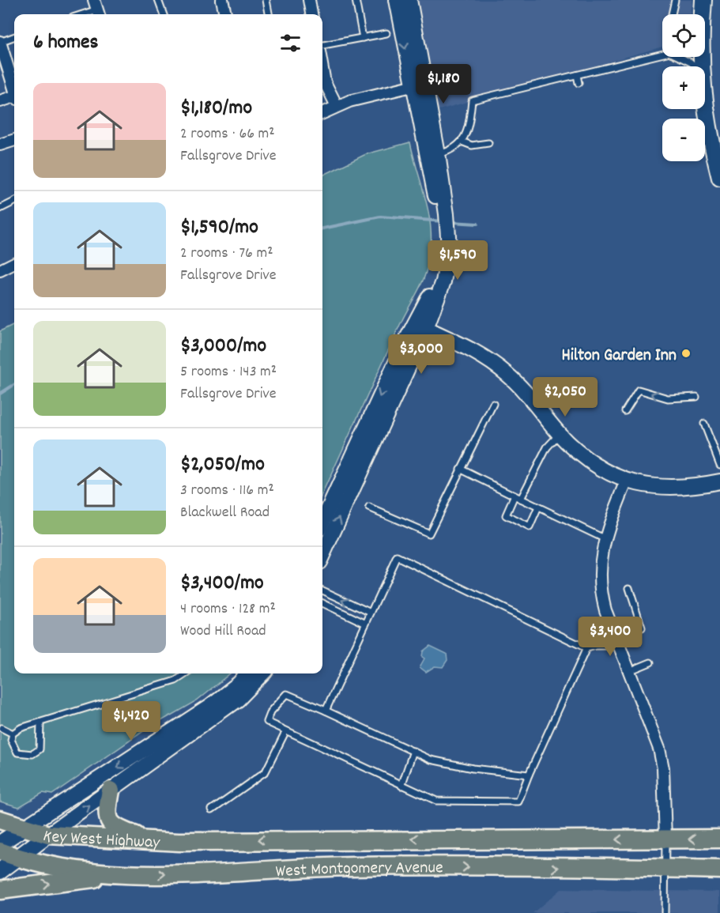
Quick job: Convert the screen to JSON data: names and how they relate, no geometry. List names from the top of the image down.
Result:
{
  "streets": {
    "main road": ["Key West Highway", "West Montgomery Avenue"]
  },
  "crossings": [
    ["Key West Highway", "West Montgomery Avenue"]
  ],
  "places": ["Hilton Garden Inn"],
  "page": {
    "map_buttons": ["+", "−"],
    "heading": "6 homes",
    "price": [
      "$1,180",
      "$1,590",
      "$3,000",
      "$2,050",
      "$3,400",
      "$1,420"
    ],
    "list": [
      {
        "name": "$1,180/mo",
        "note": "2 rooms · 66 m² · Fallsgrove Drive"
      },
      {
        "name": "$1,590/mo",
        "note": "2 rooms · 76 m² · Fallsgrove Drive"
      },
      {
        "name": "$3,000/mo",
        "note": "5 rooms · 143 m² · Fallsgrove Drive"
      },
      {
        "name": "$2,050/mo",
        "note": "3 rooms · 116 m² · Blackwell Road"
      },
      {
        "name": "$3,400/mo",
        "note": "4 rooms · 128 m² · Wood Hill Road"
      }
    ]
  }
}
